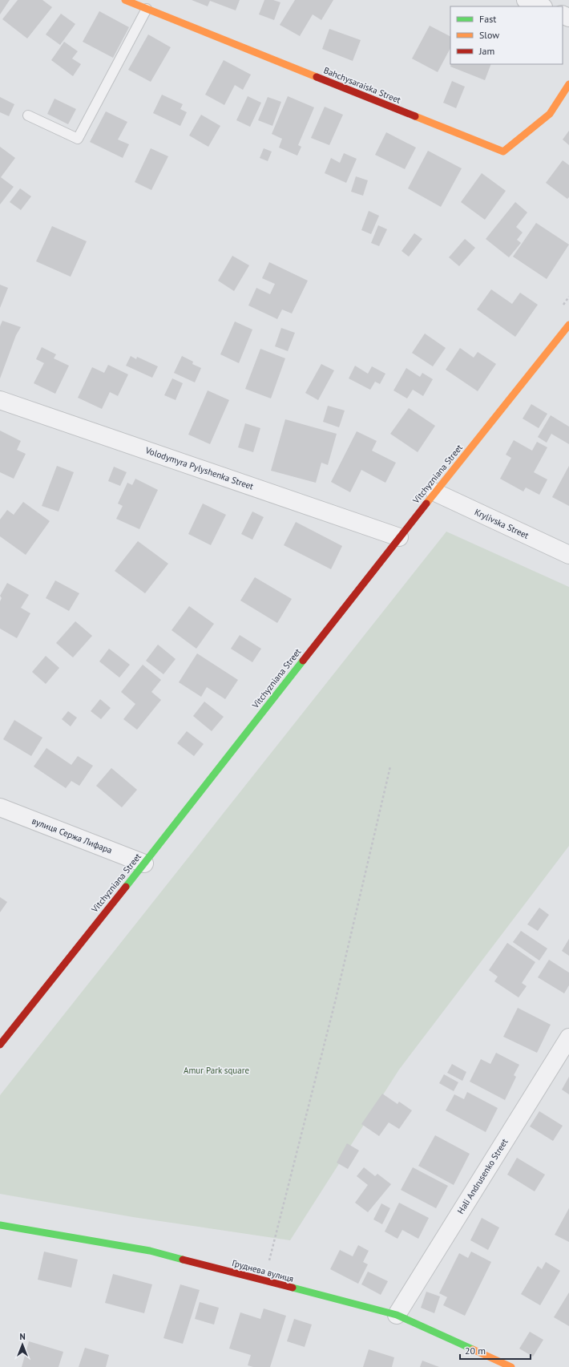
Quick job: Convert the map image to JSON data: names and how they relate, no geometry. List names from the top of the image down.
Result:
{
  "streets": {
    "street": [
      "Bahchysaraiska Street",
      "Volodymyra Pylyshenka Street",
      "Vitchyzniana Street",
      "Krylivska Street",
      "вулиця Сержа Лифара",
      "Hali Andrusenko Street",
      "Груднева вулиця"
    ]
  },
  "crossings": [
    ["Volodymyra Pylyshenka Street", "Vitchyzniana Street"],
    ["Vitchyzniana Street", "Krylivska Street"],
    ["Vitchyzniana Street", "вулиця Сержа Лифара"],
    ["Hali Andrusenko Street", "Груднева вулиця"]
  ],
  "parks": ["Amur Park square"],
  "legend": ["Fast", "Slow", "Jam"],
  "scale_bar": "20 m",
  "north": "top"
}
